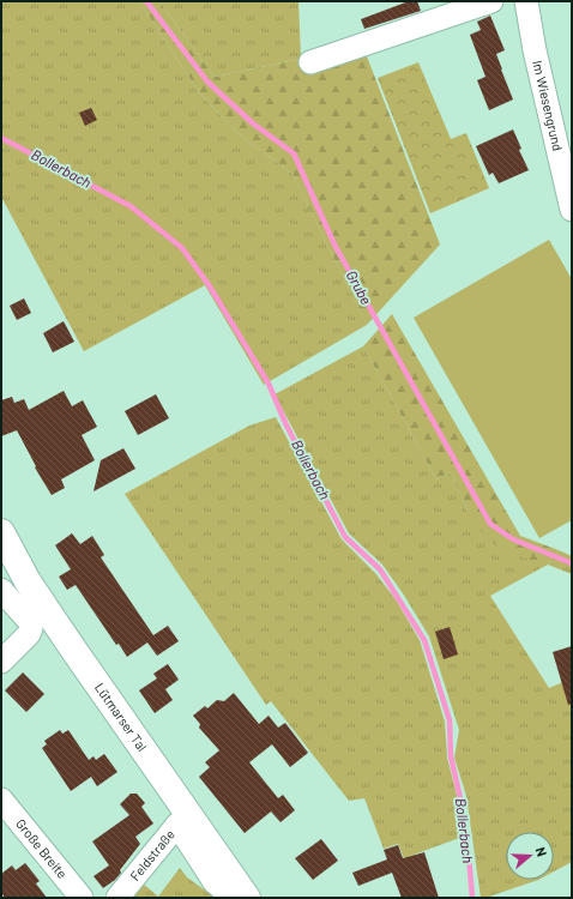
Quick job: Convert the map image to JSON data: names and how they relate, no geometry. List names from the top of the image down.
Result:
{
  "streets": {
    "main road": ["Lütmarser Tal"],
    "street": ["Im Wiesengrund", "Große Breite", "Feldstraße"]
  },
  "crossings": [
    ["Lütmarser Tal", "Feldstraße"]
  ],
  "water": ["Bollerbach", "Grube"],
  "north": "right"
}
